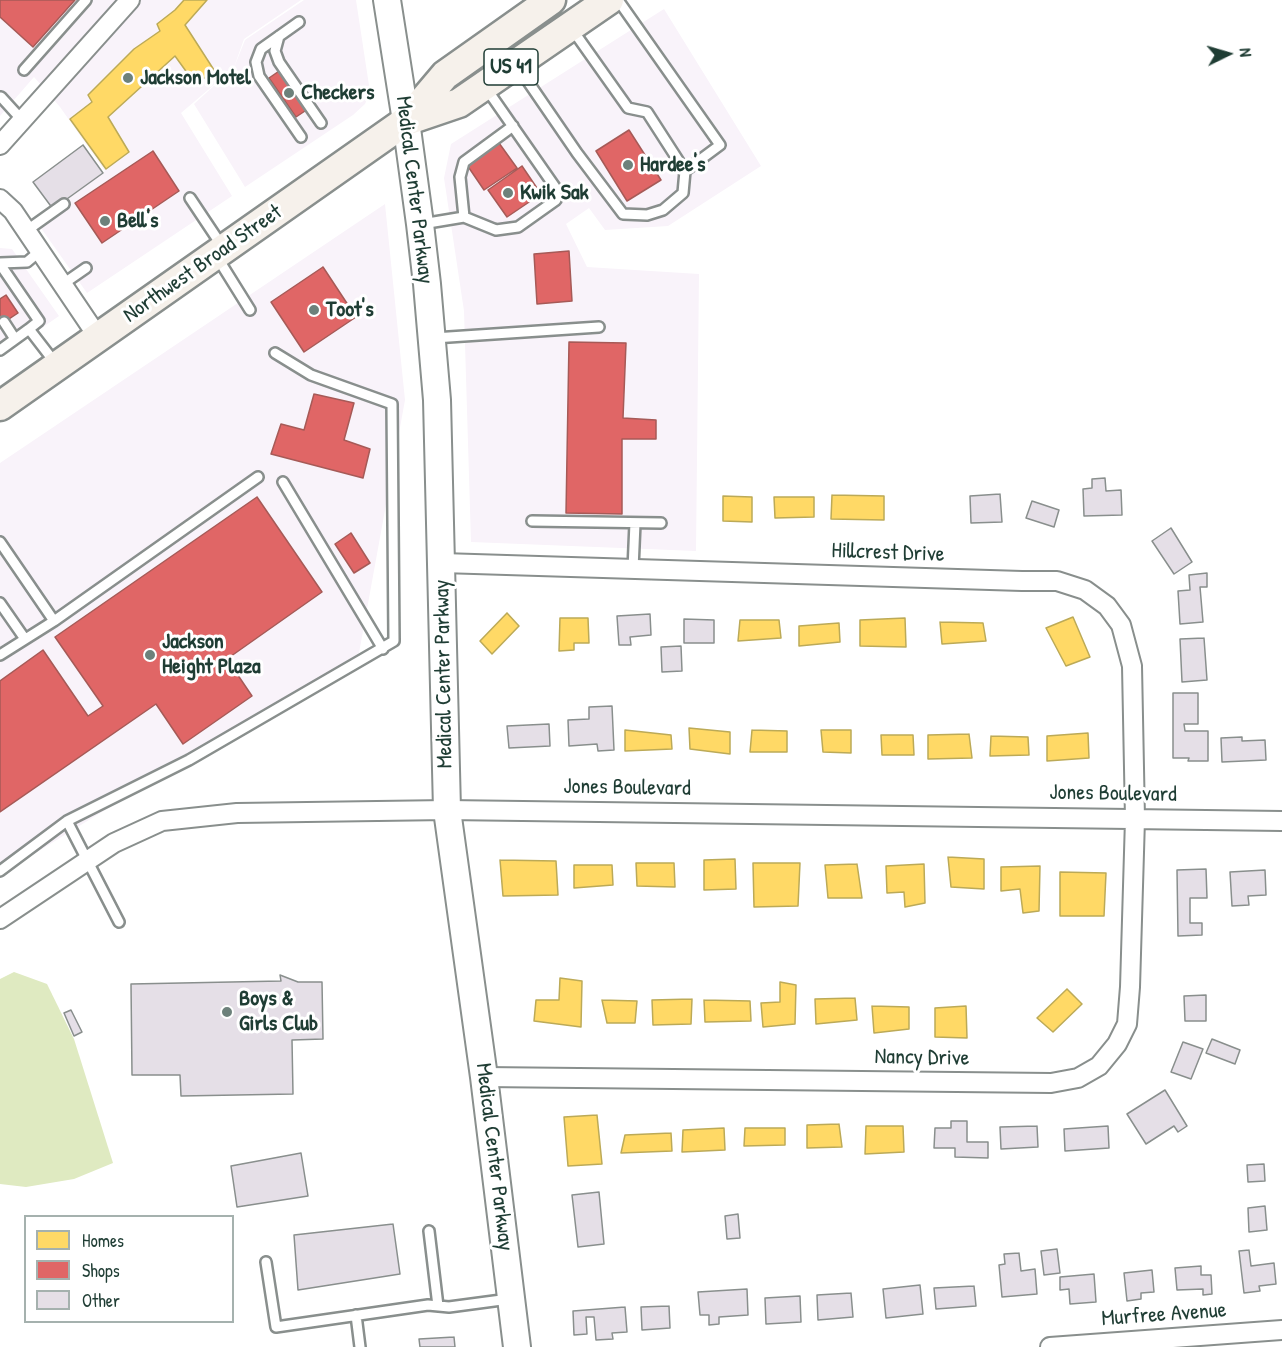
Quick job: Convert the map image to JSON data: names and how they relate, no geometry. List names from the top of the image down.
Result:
{
  "streets": {
    "main road": ["US 41", "Medical Center Parkway", "Northwest Broad Street"],
    "street": [
      "Hillcrest Drive",
      "Jones Boulevard",
      "Nancy Drive",
      "Murfree Avenue"
    ]
  },
  "crossings": [
    ["Medical Center Parkway", "Northwest Broad Street"],
    ["Medical Center Parkway", "Hillcrest Drive"],
    ["Medical Center Parkway", "Jones Boulevard"],
    ["Medical Center Parkway", "Nancy Drive"],
    ["Hillcrest Drive", "Jones Boulevard"],
    ["Hillcrest Drive", "Nancy Drive"],
    ["Jones Boulevard", "Nancy Drive"]
  ],
  "places": [
    "Jackson Motel",
    "Checkers",
    "Hardee's",
    "Kwik Sak",
    "Bell's",
    "Toot's",
    "Jackson Height Plaza",
    "Boys & Girls Club"
  ],
  "legend": ["Homes", "Shops", "Other"],
  "north": "right"
}
